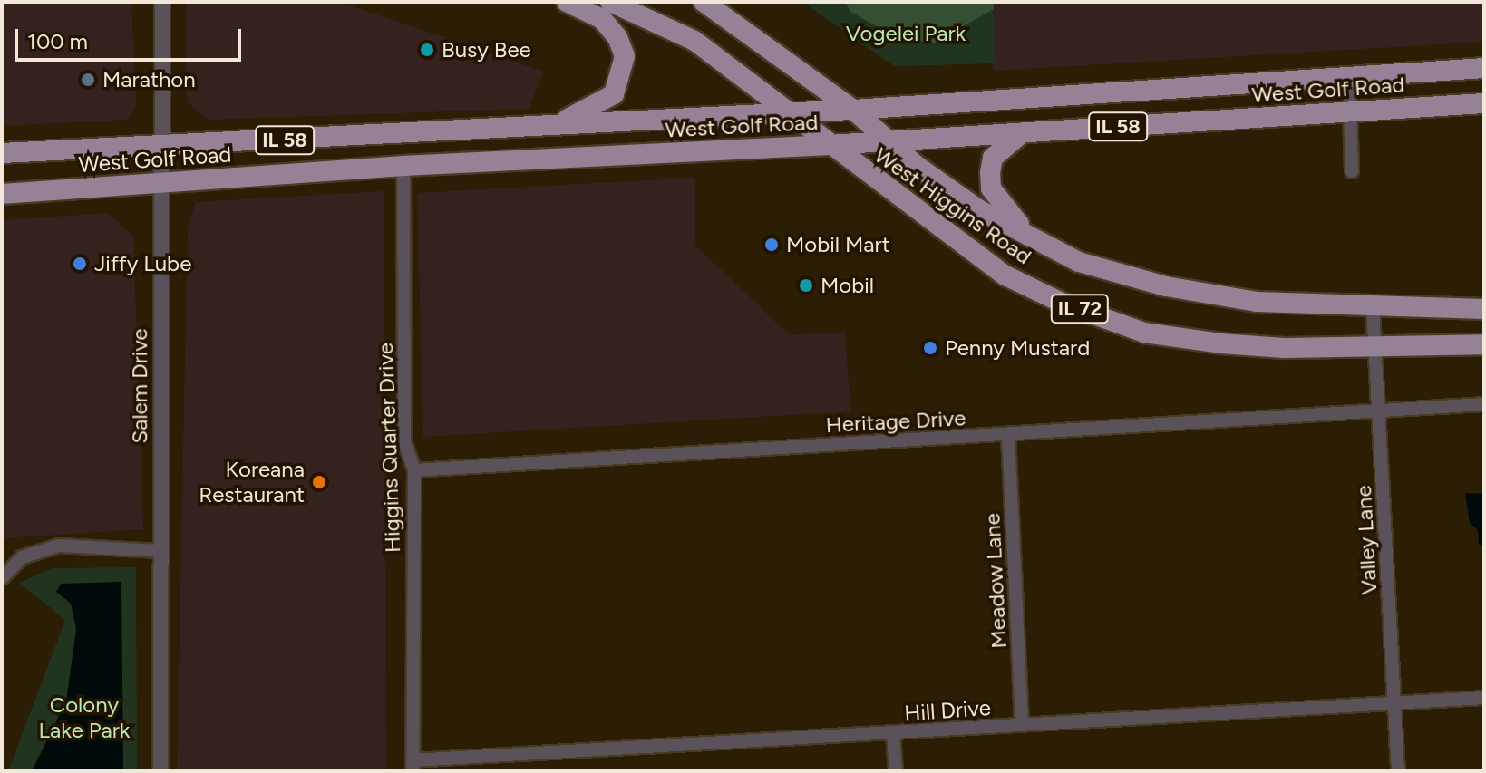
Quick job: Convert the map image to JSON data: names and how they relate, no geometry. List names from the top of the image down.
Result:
{
  "streets": {
    "main road": [
      "West Golf Road",
      "IL 58",
      "West Higgins Road",
      "IL 72"
    ],
    "street": [
      "Salem Drive",
      "Heritage Drive",
      "Higgins Quarter Drive",
      "Valley Lane",
      "Meadow Lane",
      "Hill Drive"
    ]
  },
  "crossings": [
    ["West Golf Road", "West Higgins Road"],
    ["West Golf Road", "Salem Drive"],
    ["West Golf Road", "Higgins Quarter Drive"],
    ["West Higgins Road", "Valley Lane"],
    ["Heritage Drive", "Higgins Quarter Drive"],
    ["Heritage Drive", "Valley Lane"],
    ["Heritage Drive", "Meadow Lane"],
    ["Higgins Quarter Drive", "Hill Drive"],
    ["Valley Lane", "Hill Drive"],
    ["Meadow Lane", "Hill Drive"]
  ],
  "parks": ["Vogelei Park", "Colony Lake Park"],
  "places": [
    "Busy Bee",
    "Marathon",
    "Mobil Mart",
    "Jiffy Lube",
    "Mobil",
    "Penny Mustard",
    "Koreana Restaurant"
  ],
  "scale_bar": "100 m"
}
